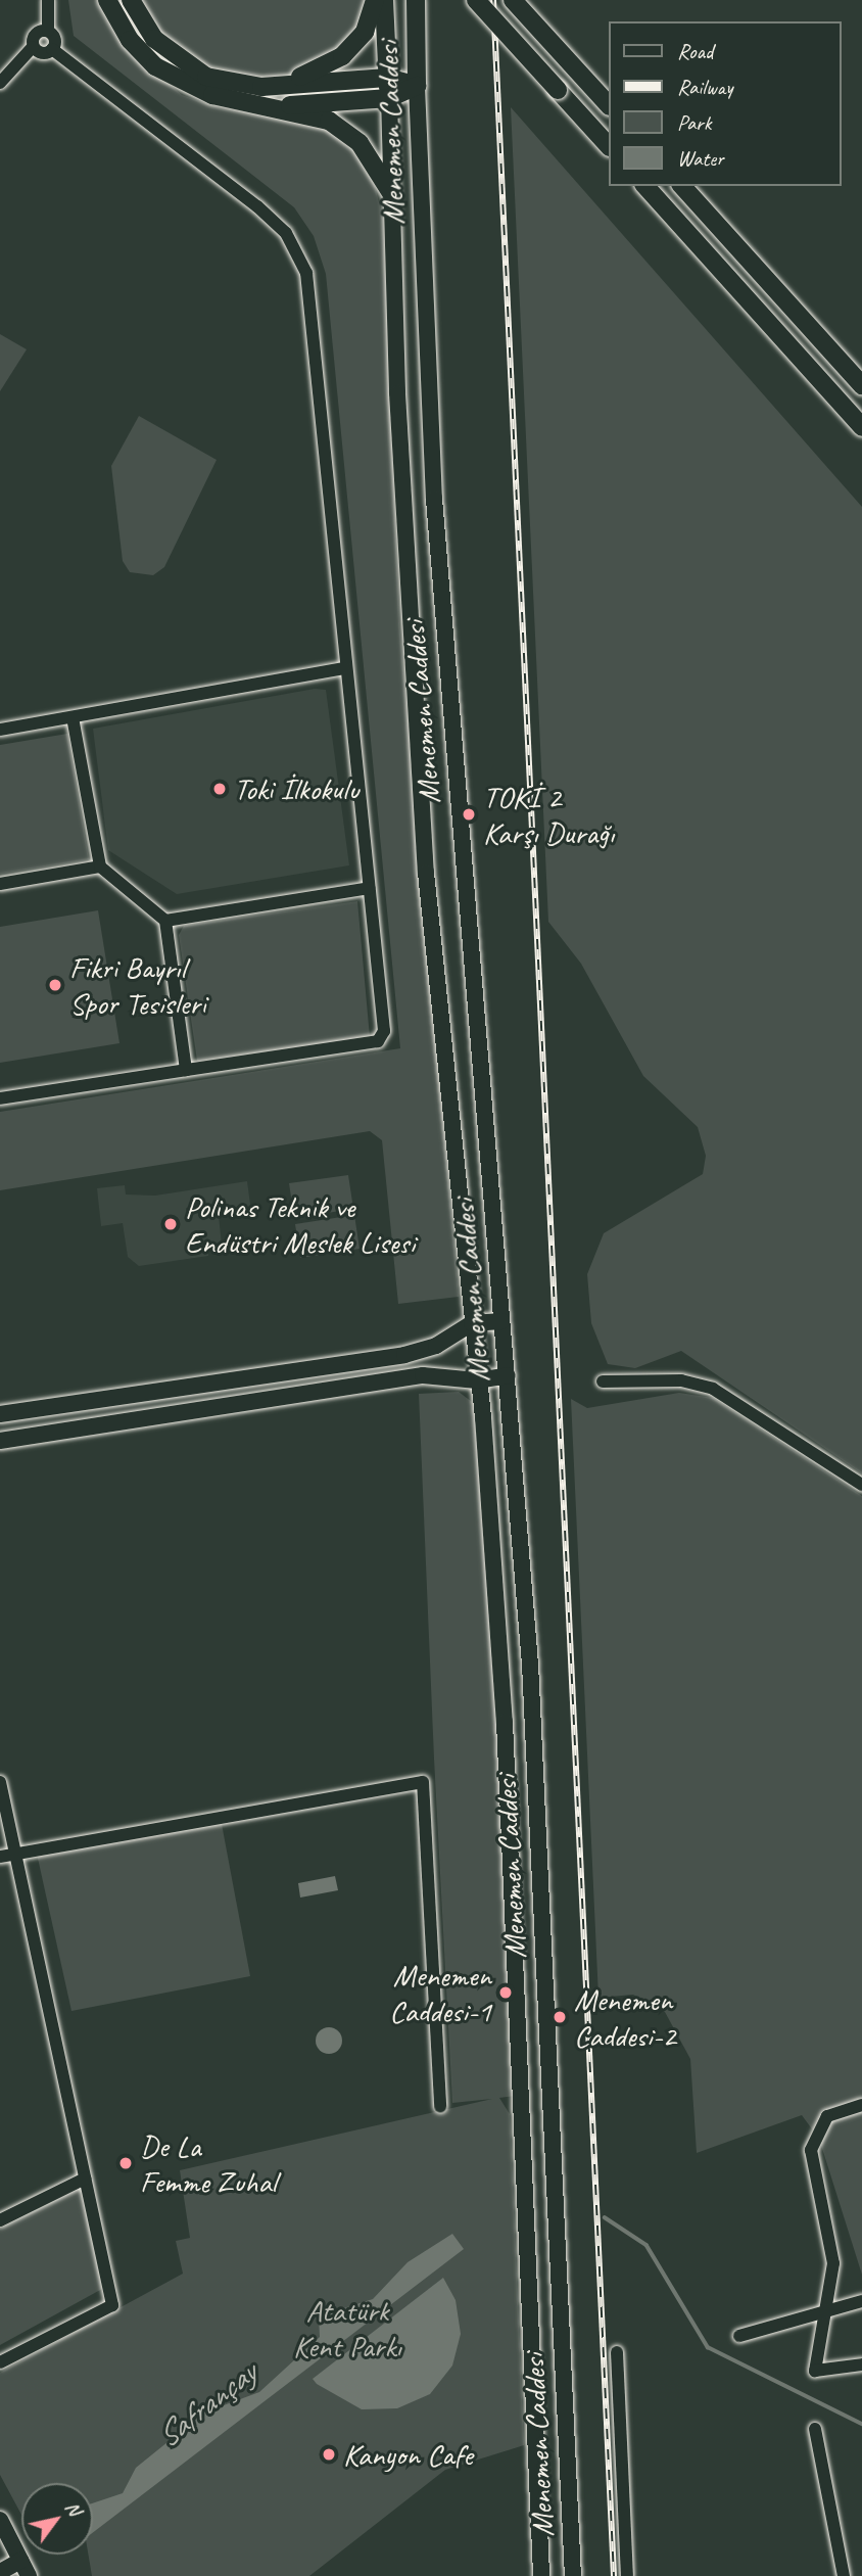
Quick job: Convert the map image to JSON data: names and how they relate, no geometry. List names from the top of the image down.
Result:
{
  "streets": {
    "highway": ["Menemen Caddesi"]
  },
  "water": ["Safrançay"],
  "parks": ["Atatürk Kent Parkı"],
  "places": [
    "Toki İlkokulu",
    "TOKİ 2 Karşı Durağı",
    "Fikri Bayrıl Spor Tesisleri",
    "Polinas Teknik ve Endüstri Meslek Lisesi",
    "Menemen Caddesi-1",
    "Menemen Caddesi-2",
    "De La Femme Zuhal",
    "Kanyon Cafe"
  ],
  "legend": [
    "Road",
    "Railway",
    "Park",
    "Water"
  ],
  "north": "top right"
}
